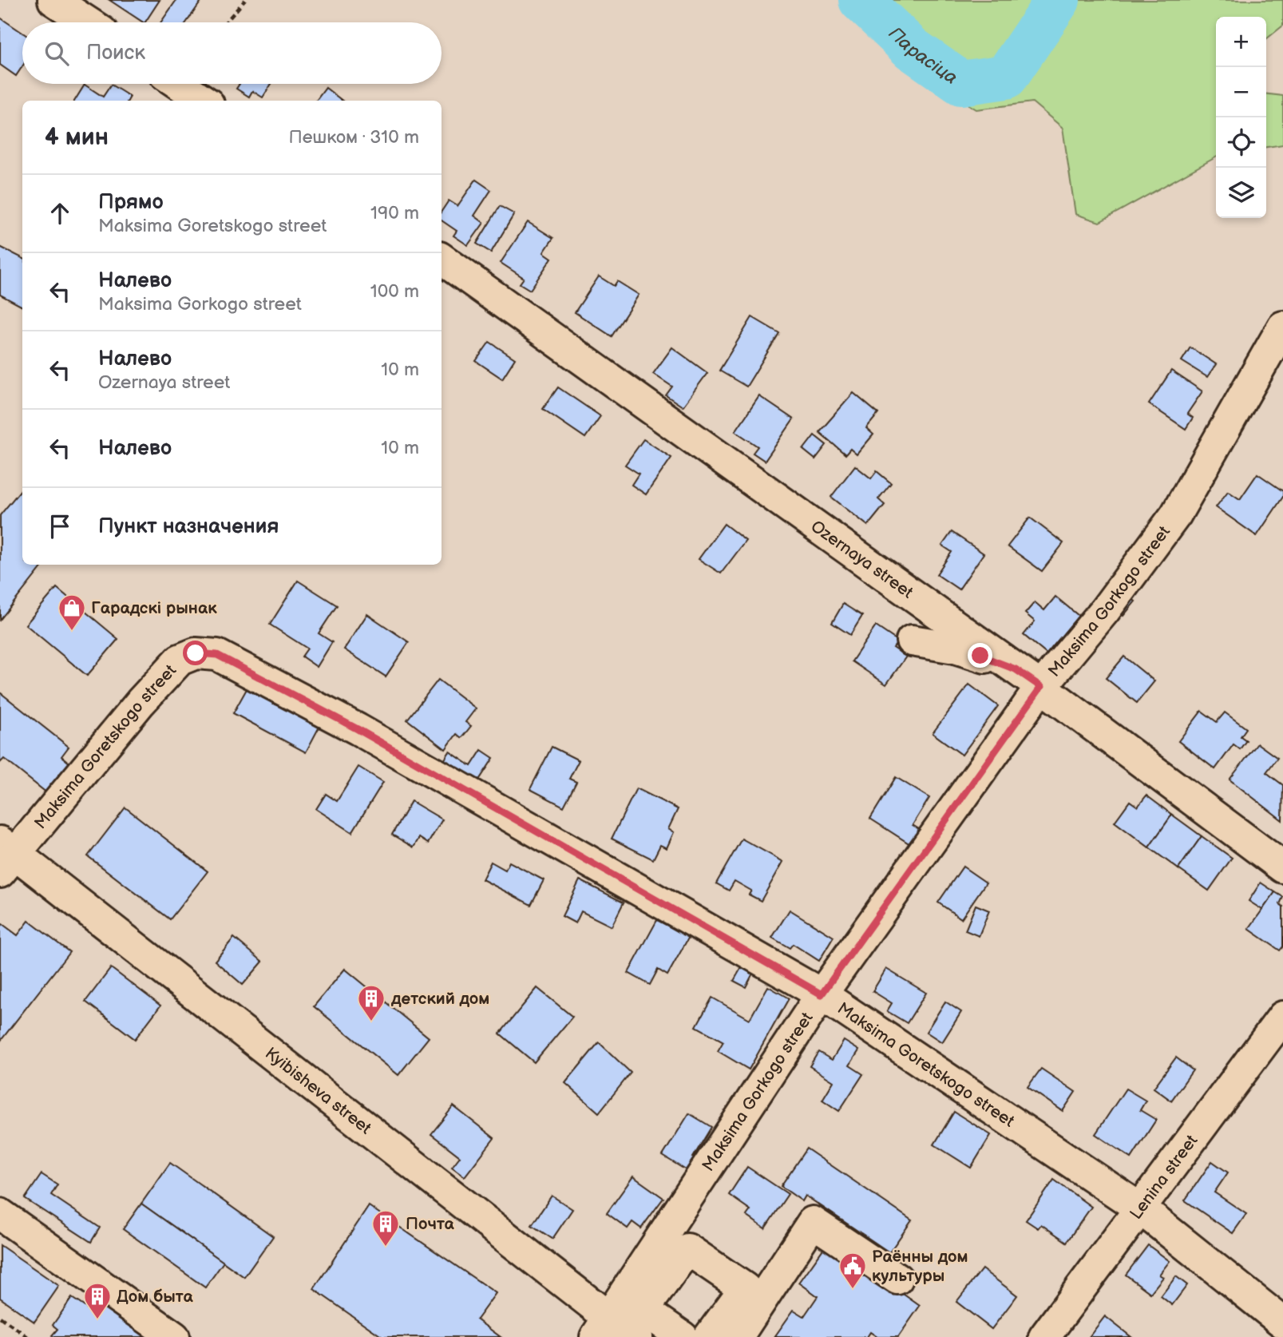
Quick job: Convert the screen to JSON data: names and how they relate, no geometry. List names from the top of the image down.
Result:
{
  "streets": {
    "street": [
      "Ozernaya street",
      "Maksima Gorkogo street",
      "Maksima Goretskogo street",
      "Kyibisheva street",
      "Lenina street"
    ]
  },
  "crossings": [
    ["Ozernaya street", "Maksima Gorkogo street"],
    ["Maksima Gorkogo street", "Maksima Goretskogo street"],
    ["Maksima Gorkogo street", "Kyibisheva street"],
    ["Maksima Goretskogo street", "Kyibisheva street"],
    ["Maksima Goretskogo street", "Lenina street"]
  ],
  "water": ["Парасіца"],
  "places": {
    "shop": ["Гарадскі рынак"],
    "building": ["детский дом", "Почта", "Дом быта"],
    "public building": ["Раённы дом культуры"]
  },
  "page": {
    "map_buttons": ["+", "−"],
    "search": "Поиск",
    "heading": ["4 мин", "Пешком · 310 m"],
    "list": [
      ["Прямо", "Maksima Goretskogo street", "190 m"],
      ["Налево", "Maksima Gorkogo street", "100 m"],
      ["Налево", "Ozernaya street", "10 m"],
      ["Налево", "10 m"],
      "Пункт назначения"
    ]
  }
}
